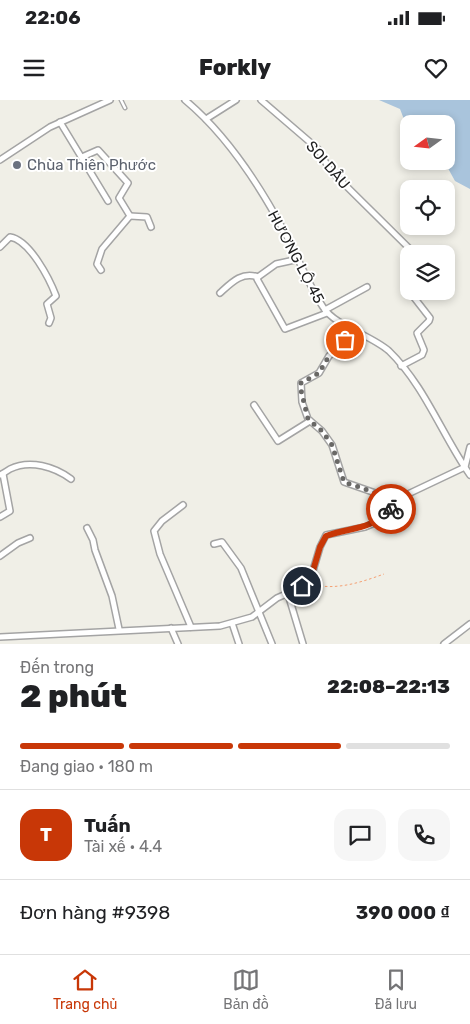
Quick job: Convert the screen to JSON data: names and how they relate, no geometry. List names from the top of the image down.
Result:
{
  "streets": {
    "street": ["SOI DÂU", "HƯƠNG LỘ 45"]
  },
  "places": ["Chùa Thiên Phước"],
  "north": "left",
  "page": {
    "status": "22:06",
    "header": "Forkly",
    "heading": ["2 phút", "Đến trong", "22:08–22:13"],
    "panel": [
      "Tuấn",
      "Tài xế · 4.4",
      "Đơn hàng #9398",
      "390 000 ₫"
    ],
    "bar": "Đang giao · 180 m",
    "round": "T",
    "tabs": ["Trang chủ", "Bản đồ", "Đã lưu"]
  }
}
